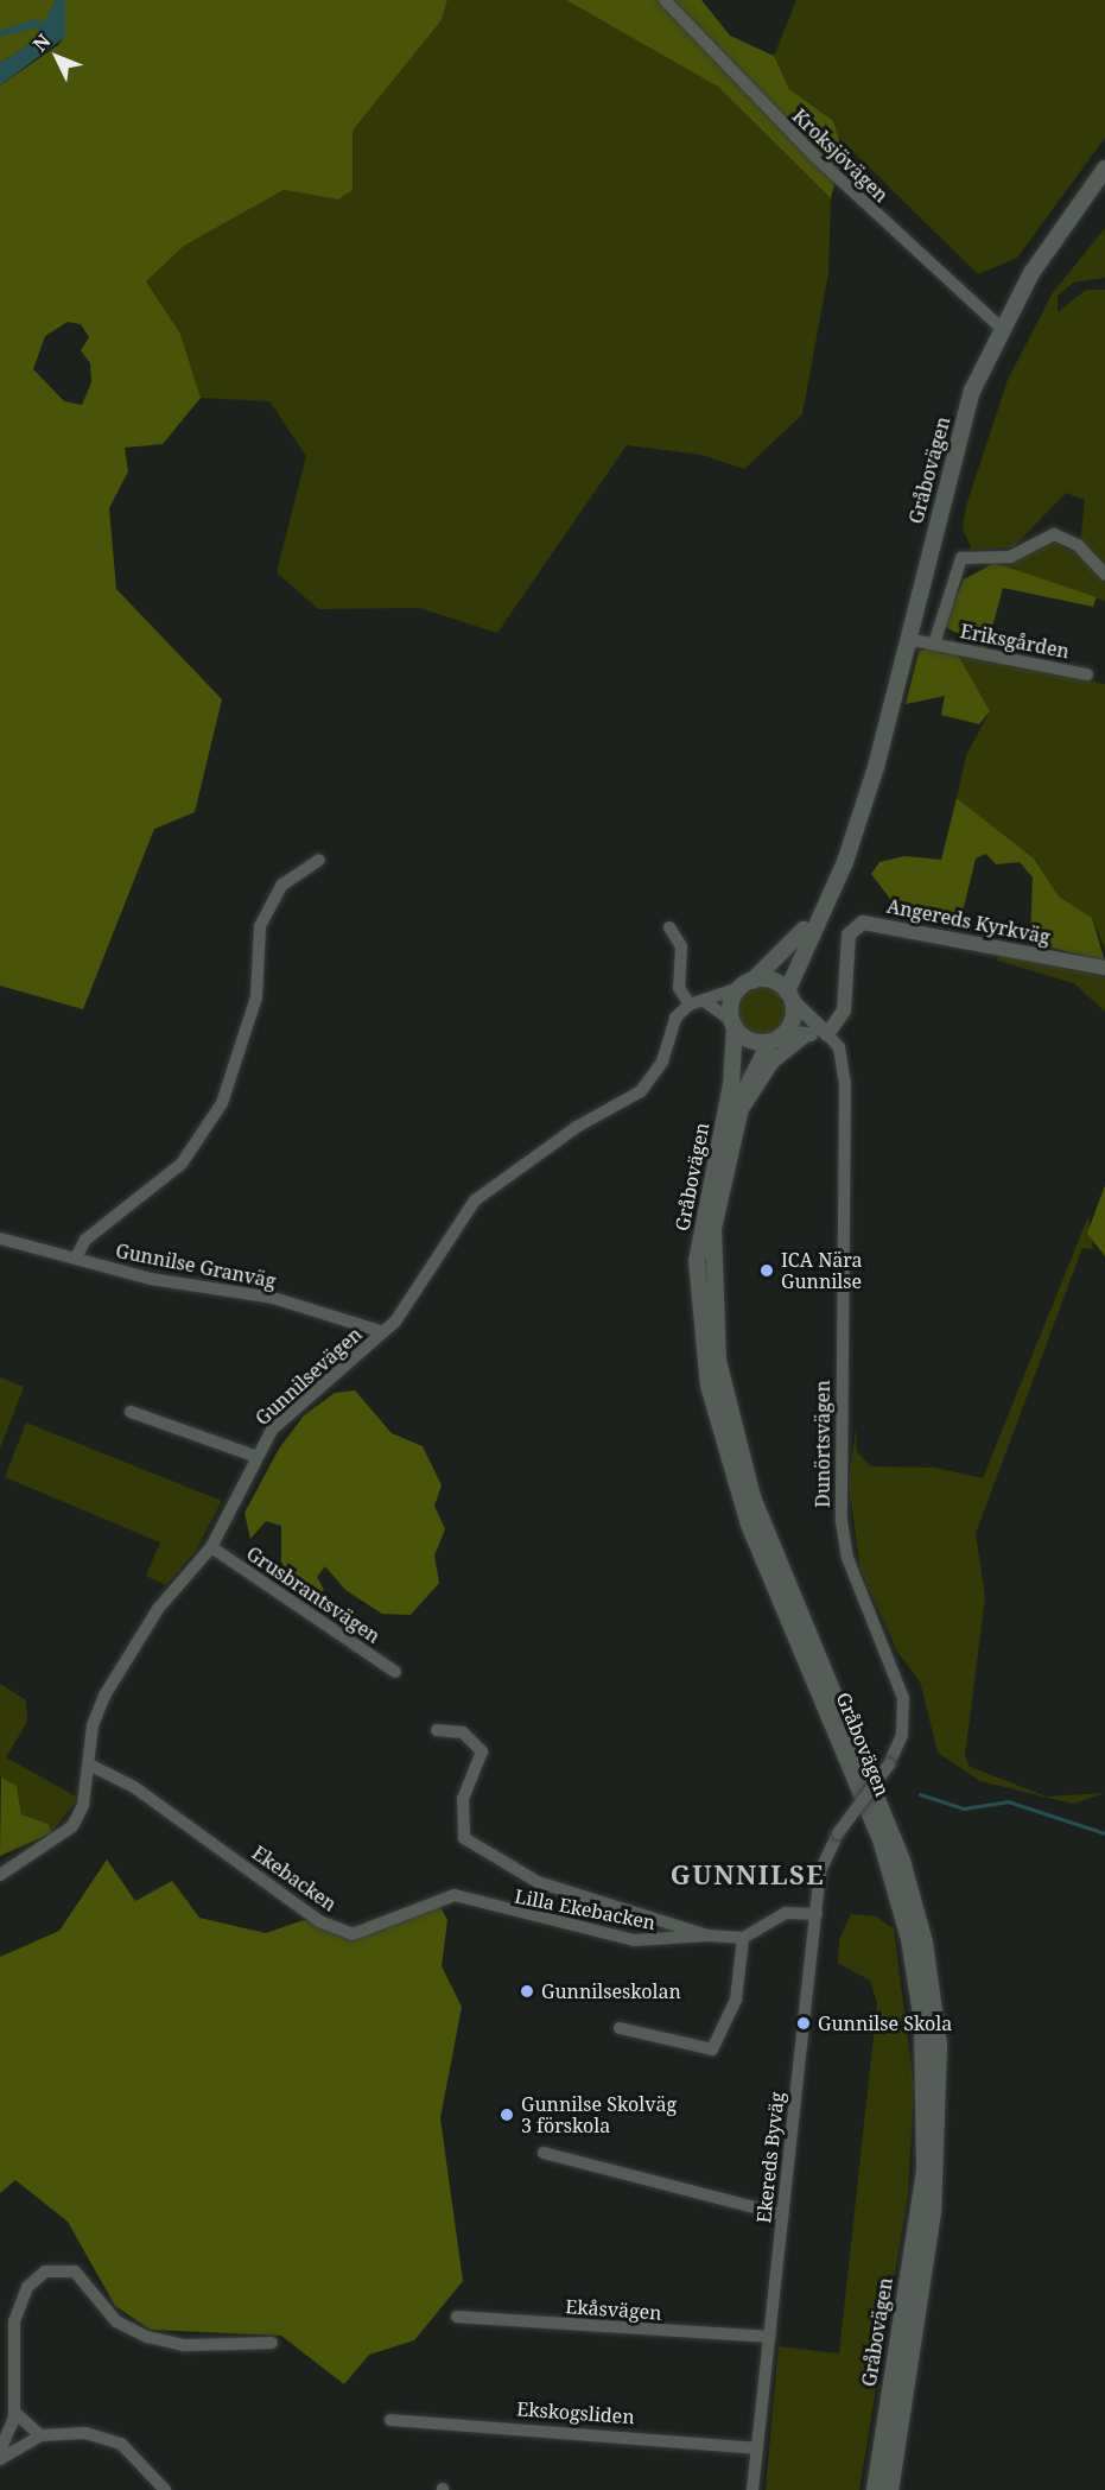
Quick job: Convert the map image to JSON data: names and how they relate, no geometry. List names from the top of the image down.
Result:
{
  "streets": {
    "main road": ["Gråbovägen"],
    "street": [
      "Kroksjövägen",
      "Eriksgården",
      "Angereds Kyrkväg",
      "Gunnilse Granväg",
      "Gunnilsevägen",
      "Dunörtsvägen",
      "Grusbrantsvägen",
      "Ekebacken",
      "Lilla Ekebacken",
      "Ekereds Byväg",
      "Ekåsvägen",
      "Ekskogsliden"
    ]
  },
  "crossings": [
    ["Kroksjövägen", "Gråbovägen"],
    ["Gråbovägen", "Eriksgården"],
    ["Gråbovägen", "Dunörtsvägen"],
    ["Angereds Kyrkväg", "Dunörtsvägen"],
    ["Gunnilse Granväg", "Gunnilsevägen"],
    ["Gunnilsevägen", "Grusbrantsvägen"],
    ["Gunnilsevägen", "Ekebacken"],
    ["Dunörtsvägen", "Ekereds Byväg"],
    ["Ekebacken", "Lilla Ekebacken"],
    ["Ekereds Byväg", "Ekåsvägen"],
    ["Ekereds Byväg", "Ekskogsliden"]
  ],
  "districts": ["GUNNILSE"],
  "places": [
    "ICA Nära Gunnilse",
    "Gunnilseskolan",
    "Gunnilse Skola",
    "Gunnilse Skolväg 3 förskola"
  ],
  "north": "top left"
}
